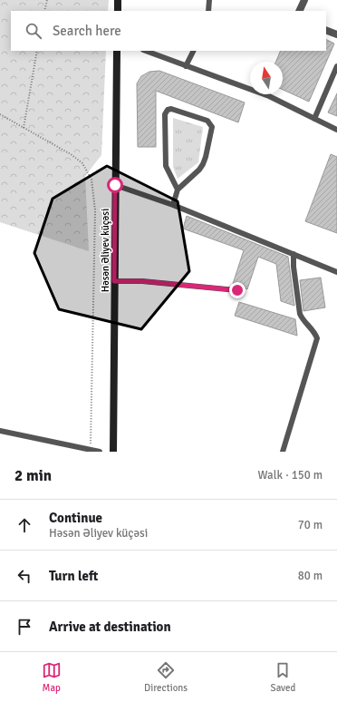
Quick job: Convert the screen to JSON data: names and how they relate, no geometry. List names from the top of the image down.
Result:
{
  "streets": {
    "main road": ["Həsən Əliyev küçəsi"]
  },
  "north": "top",
  "page": {
    "search": "Search here",
    "heading": ["2 min", "Walk · 150 m"],
    "list": [
      ["Continue", "Həsən Əliyev küçəsi", "70 m"],
      ["Turn left", "80 m"],
      "Arrive at destination"
    ],
    "nav": ["Map", "Directions", "Saved"]
  }
}
